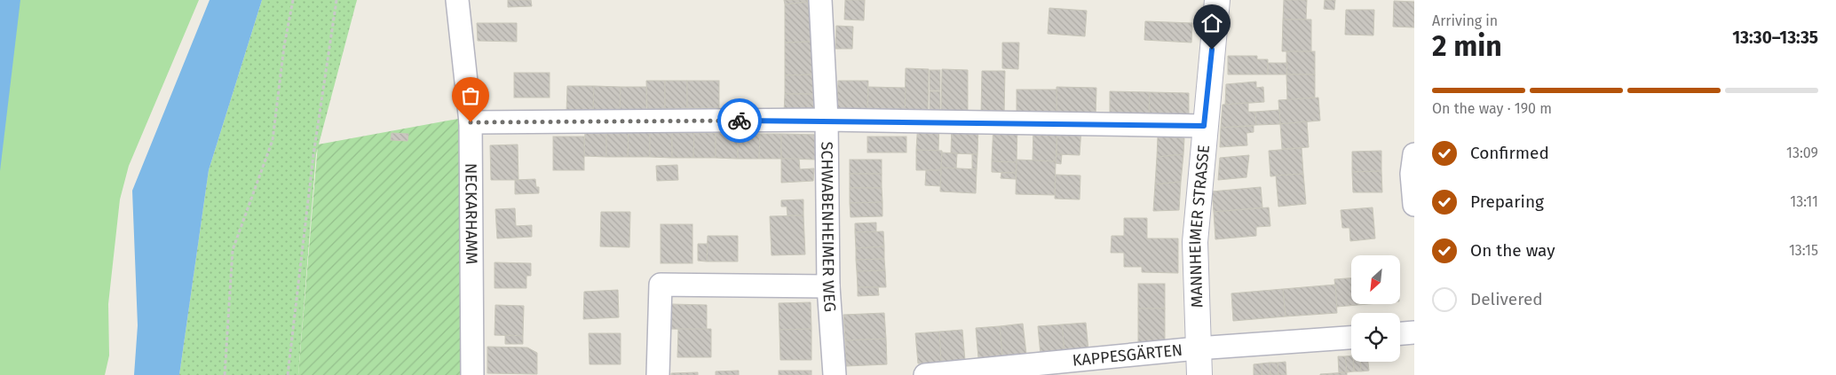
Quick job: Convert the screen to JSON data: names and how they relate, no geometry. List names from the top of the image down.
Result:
{
  "streets": {
    "street": [
      "NECKARHAMM",
      "SCHWABENHEIMER WEG",
      "MANNHEIMER STRASSE",
      "KAPPESGÄRTEN"
    ]
  },
  "crossings": [
    ["MANNHEIMER STRASSE", "KAPPESGÄRTEN"]
  ],
  "north": "bottom left",
  "page": {
    "heading": ["2 min", "Arriving in", "13:30–13:35"],
    "bar": "On the way · 190 m",
    "list": [
      ["Confirmed", "13:09"],
      ["Preparing", "13:11"],
      ["On the way", "13:15"],
      "Delivered"
    ]
  }
}
